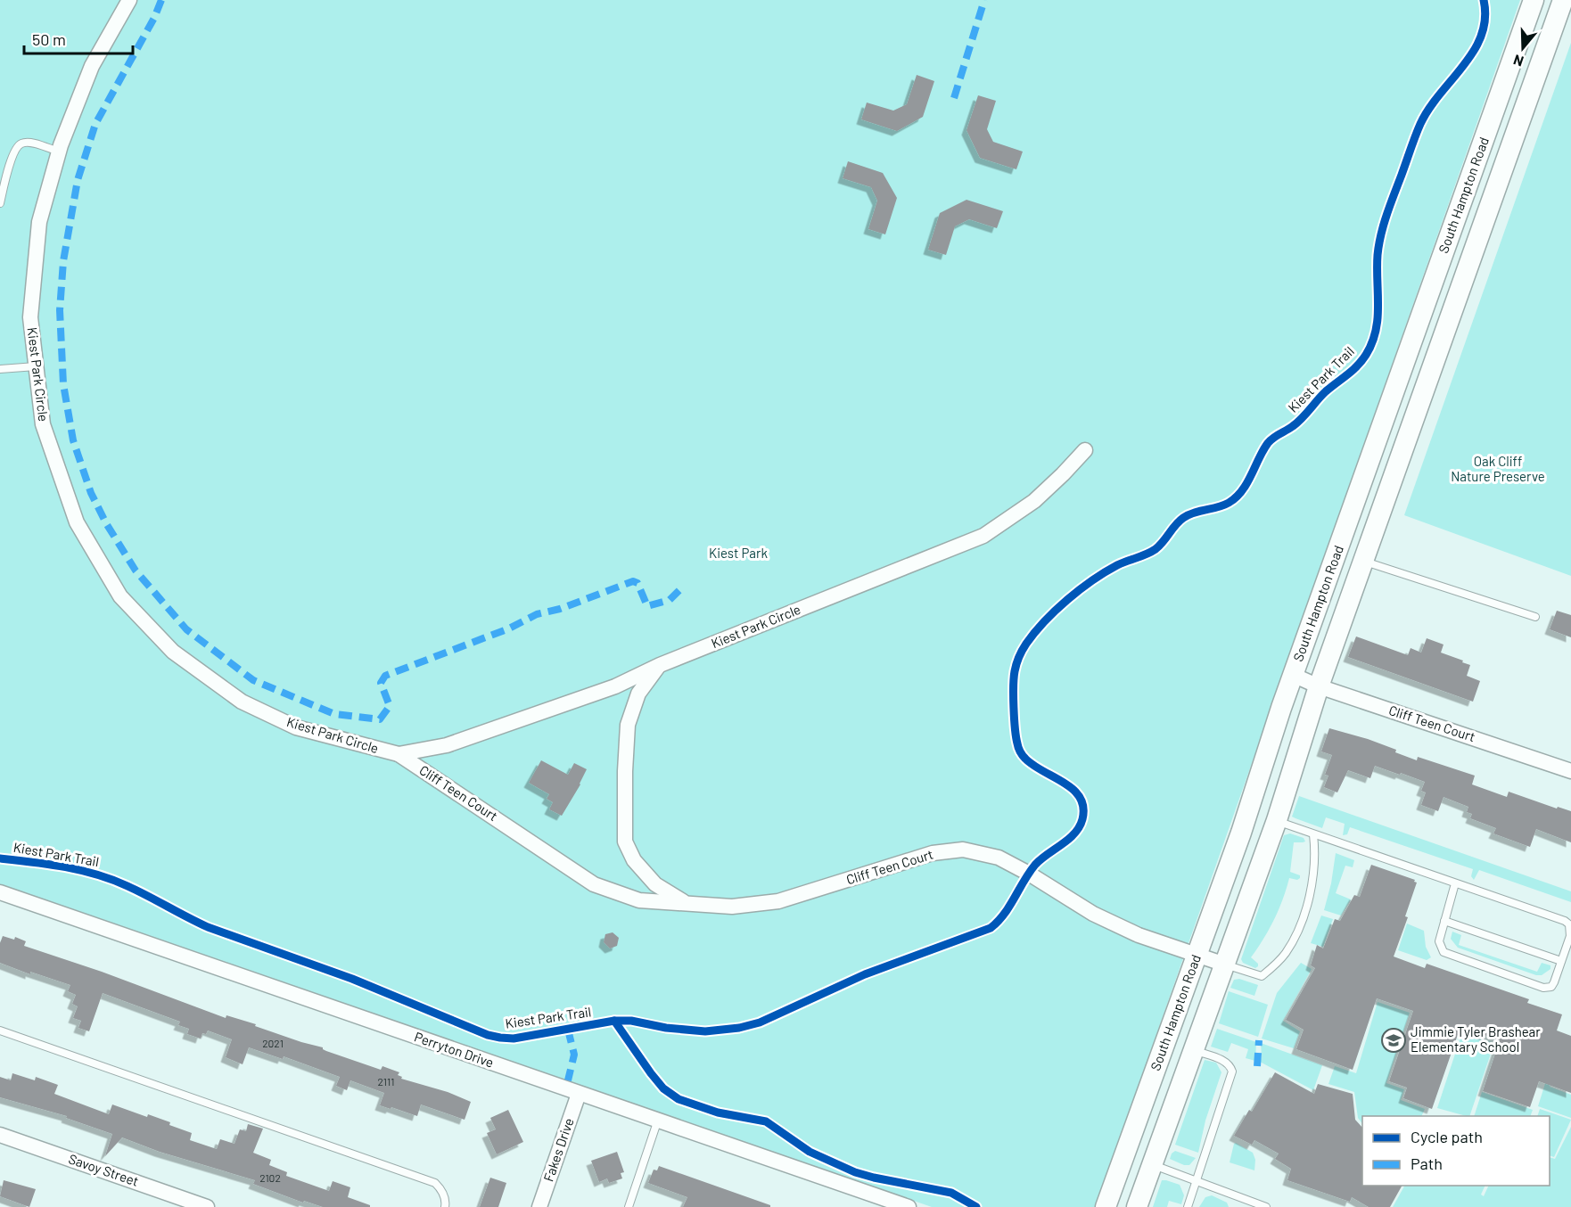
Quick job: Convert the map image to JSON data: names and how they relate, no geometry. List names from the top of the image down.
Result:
{
  "streets": {
    "main road": ["South Hampton Road"],
    "street": [
      "Kiest Park Circle",
      "Cliff Teen Court",
      "Perryton Drive",
      "Fakes Drive",
      "Savoy Street"
    ],
    "cycle path": ["Kiest Park Trail"]
  },
  "crossings": [
    ["South Hampton Road", "Cliff Teen Court"],
    ["Kiest Park Circle", "Cliff Teen Court"],
    ["Perryton Drive", "Fakes Drive"]
  ],
  "parks": ["Oak Cliff Nature Preserve", "Kiest Park"],
  "places": {
    "school or university": ["Jimmie Tyler Brashear Elementary School"]
  },
  "house_numbers": ["2021", "2111", "2102"],
  "legend": ["Cycle path", "Path"],
  "scale_bar": "50 m",
  "north": "bottom"
}
